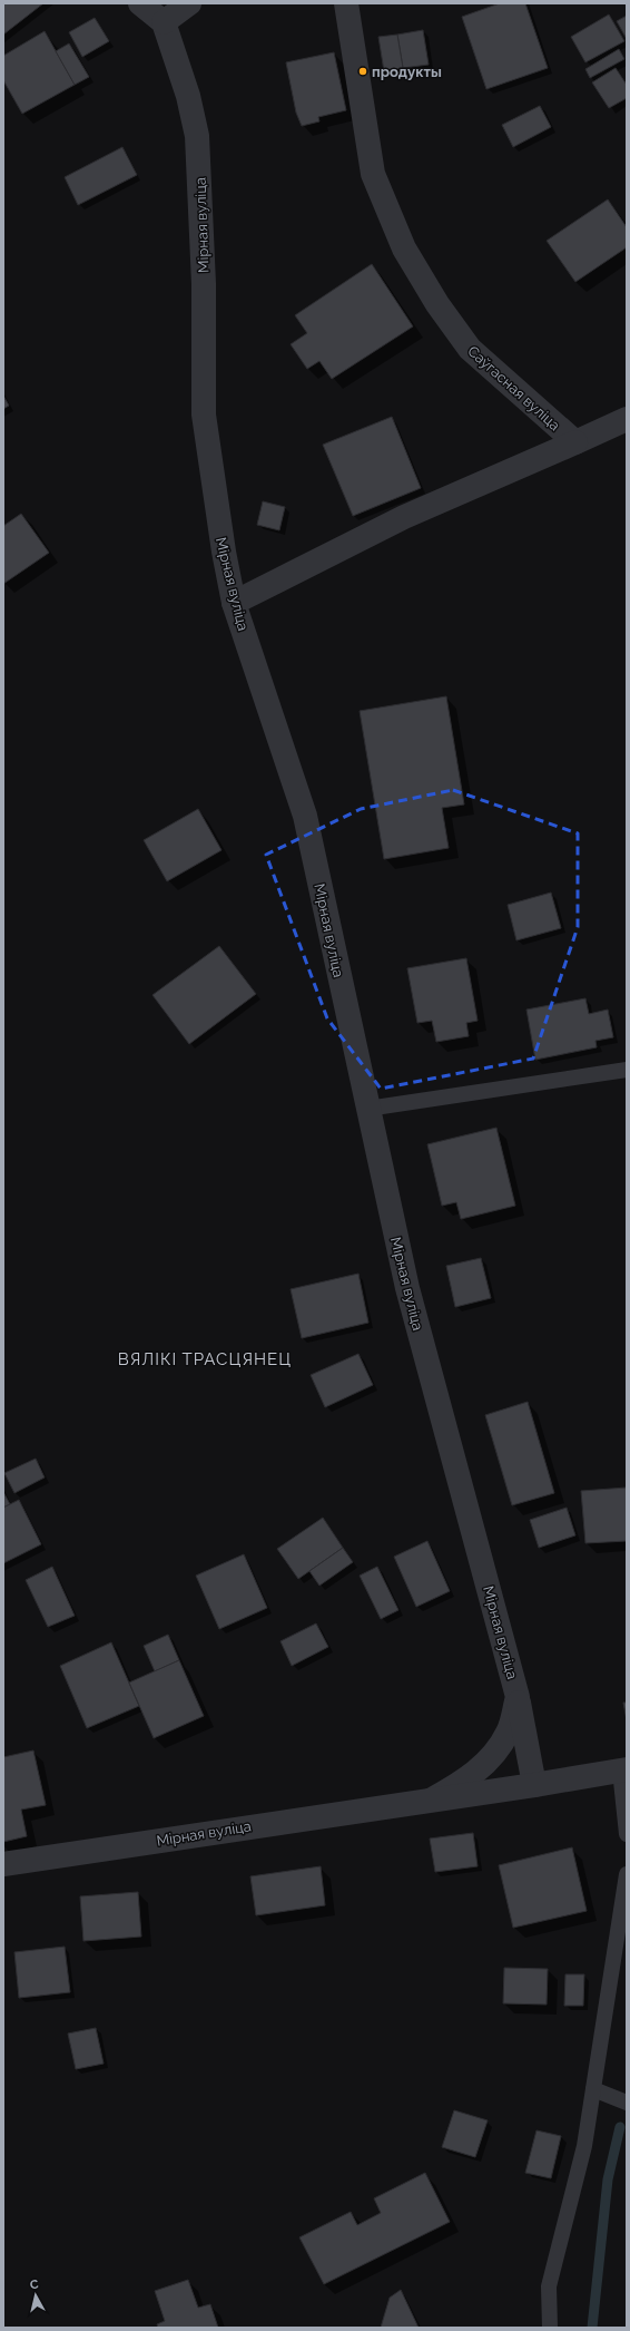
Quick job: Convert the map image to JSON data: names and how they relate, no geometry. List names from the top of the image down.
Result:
{
  "streets": {
    "street": ["Мірная вуліца", "Саўгасная вуліца"]
  },
  "districts": ["ВЯЛІКІ ТРАСЦЯНЕЦ"],
  "places": ["продукты"],
  "north": "top"
}
